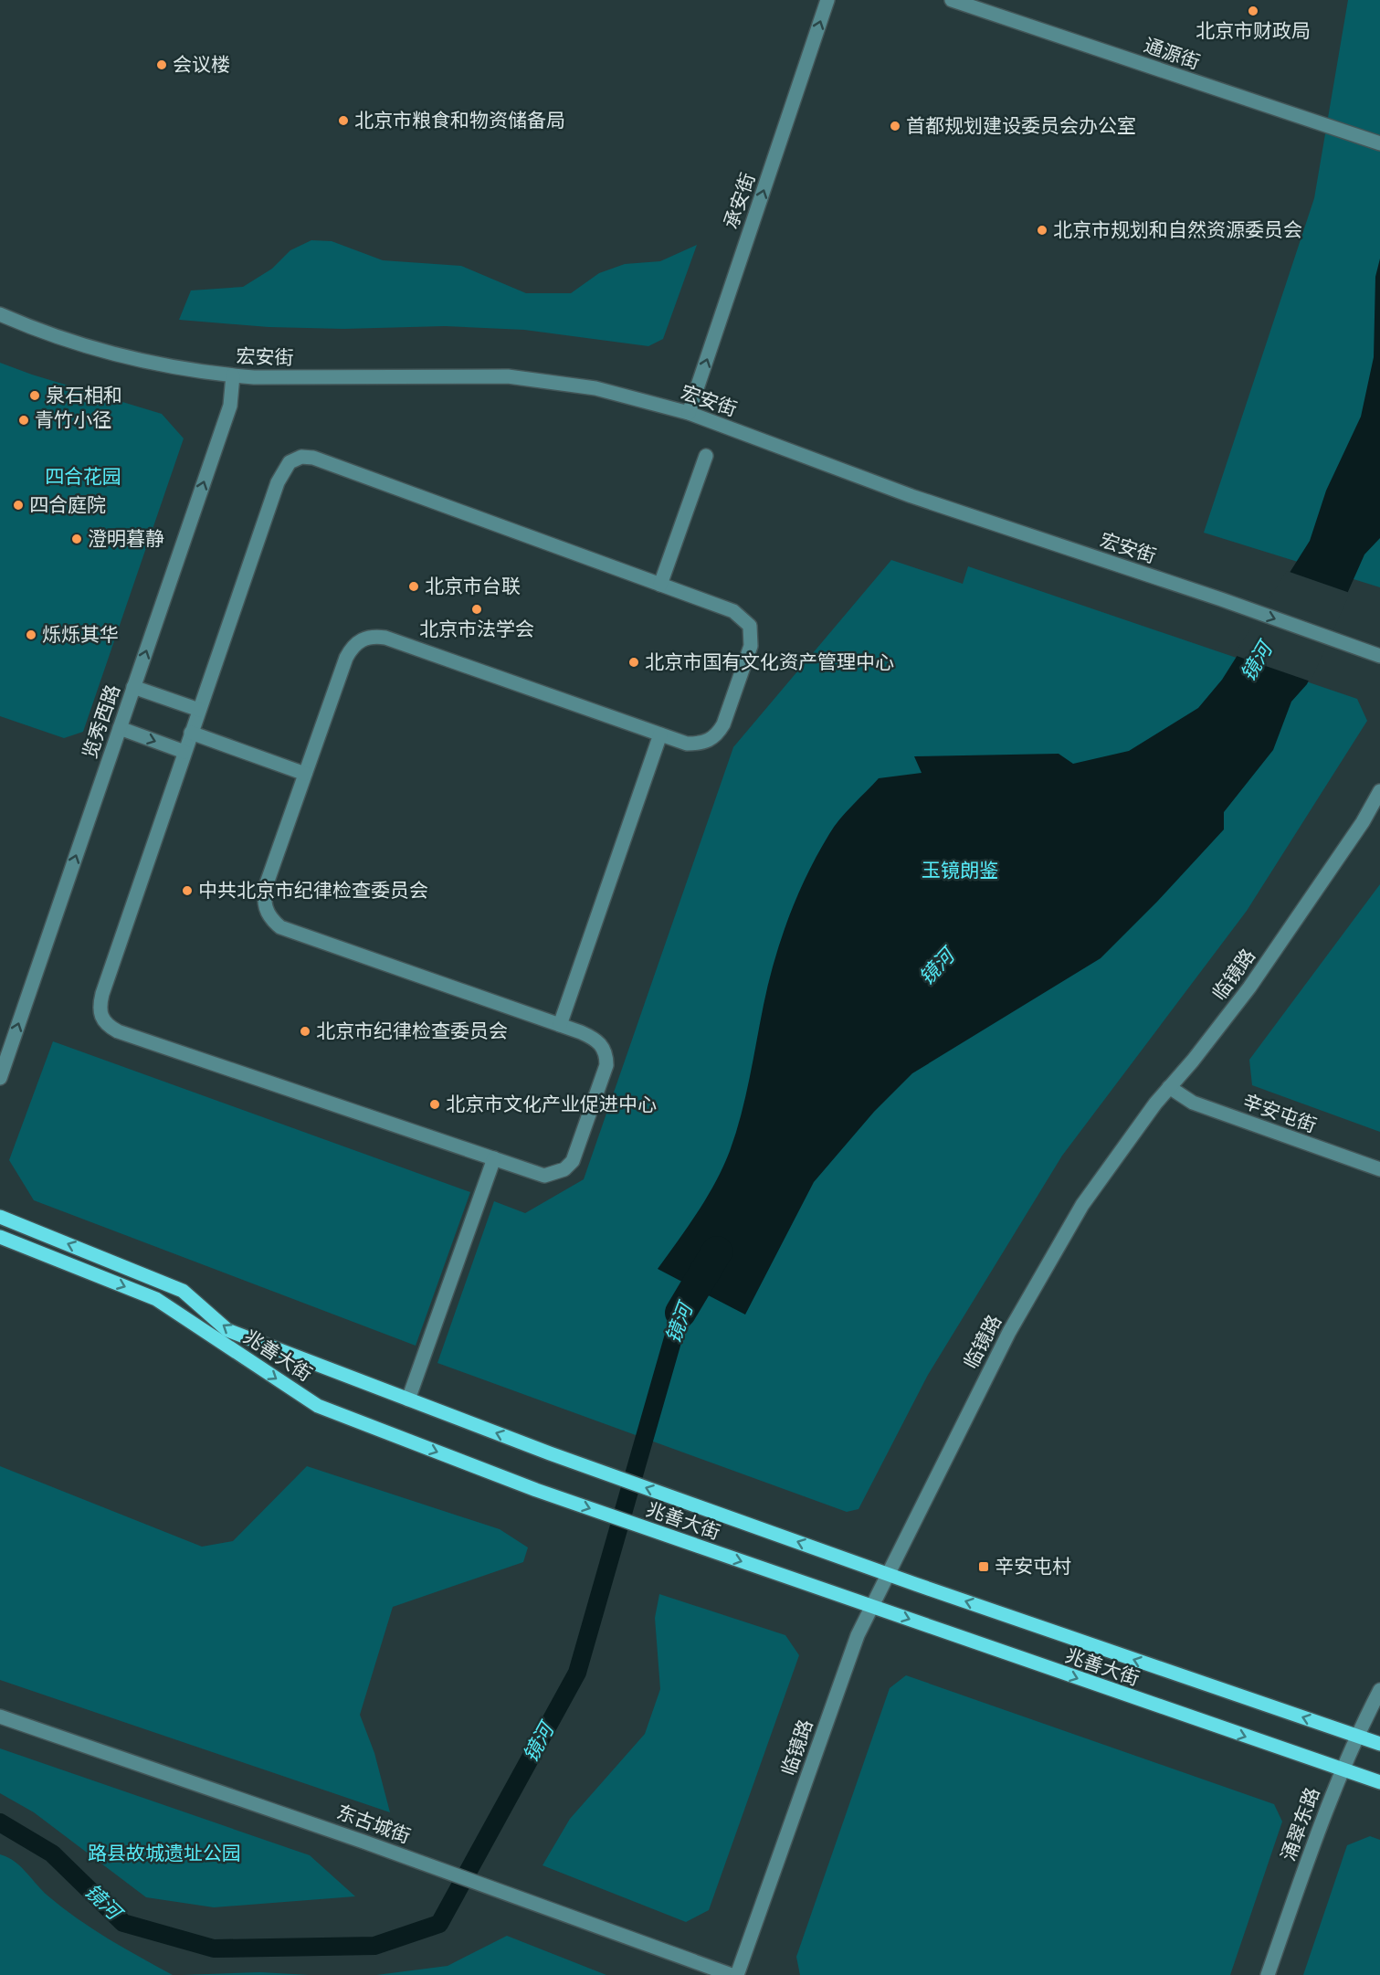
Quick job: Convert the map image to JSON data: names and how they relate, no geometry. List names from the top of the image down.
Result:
{
  "streets": {
    "main road": ["兆善大街"],
    "street": [
      "通源街",
      "承安街",
      "宏安街",
      "览秀西路",
      "临镜路",
      "辛安屯街",
      "东古城街",
      "涌翠东路"
    ]
  },
  "crossings": [
    ["承安街", "宏安街"],
    ["宏安街", "览秀西路"],
    ["临镜路", "辛安屯街"],
    ["临镜路", "兆善大街"],
    ["兆善大街", "涌翠东路"]
  ],
  "one_way": ["承安街", "宏安街", "览秀西路"],
  "water": ["镜河"],
  "parks": ["四合花园", "玉镜朗鉴", "路县故城遗址公园"],
  "places": {
    "other": [
      "北京市财政局",
      "会议楼",
      "北京市粮食和物资储备局",
      "首都规划建设委员会办公室",
      "北京市规划和自然资源委员会",
      "泉石相和",
      "青竹小径",
      "四合庭院",
      "澄明暮静",
      "北京市台联",
      "北京市法学会",
      "烁烁其华",
      "北京市国有文化资产管理中心",
      "中共北京市纪律检查委员会",
      "北京市纪律检查委员会",
      "北京市文化产业促进中心"
    ],
    "transit": ["辛安屯村"]
  }
}
